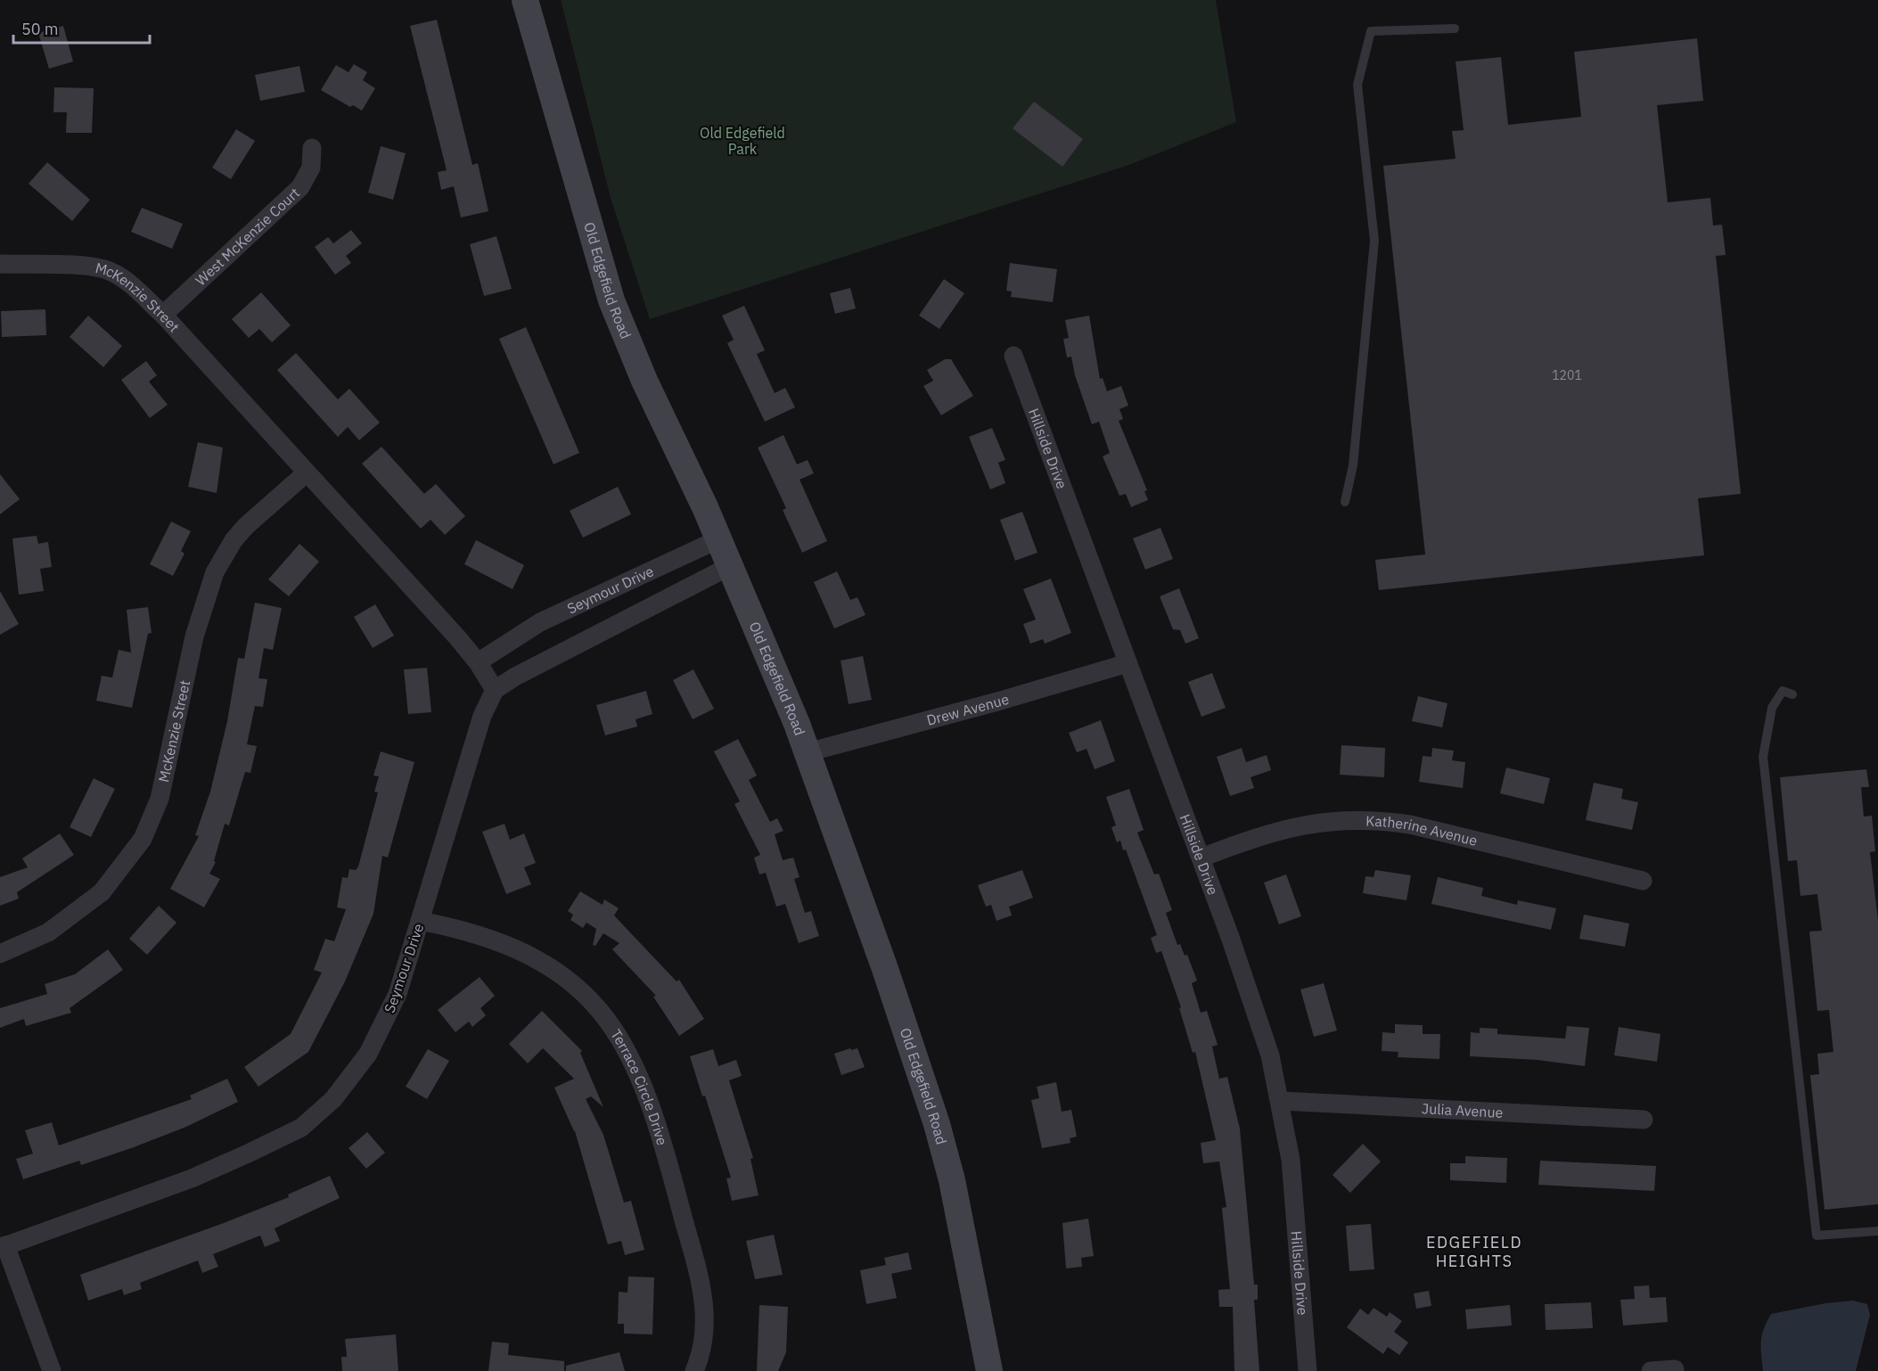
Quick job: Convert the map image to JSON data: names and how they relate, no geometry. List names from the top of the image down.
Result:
{
  "streets": {
    "street": [
      "West McKenzie Court",
      "Old Edgefield Road",
      "McKenzie Street",
      "Hillside Drive",
      "Seymour Drive",
      "Drew Avenue",
      "Katherine Avenue",
      "Terrace Circle Drive",
      "Julia Avenue"
    ]
  },
  "crossings": [
    ["West McKenzie Court", "McKenzie Street"],
    ["Old Edgefield Road", "Seymour Drive"],
    ["Old Edgefield Road", "Drew Avenue"],
    ["McKenzie Street", "Seymour Drive"],
    ["Hillside Drive", "Drew Avenue"],
    ["Hillside Drive", "Katherine Avenue"],
    ["Hillside Drive", "Julia Avenue"],
    ["Seymour Drive", "Terrace Circle Drive"]
  ],
  "districts": ["EDGEFIELD HEIGHTS"],
  "parks": ["Old Edgefield Park"],
  "house_numbers": ["1201"],
  "scale_bar": "50 m"
}
